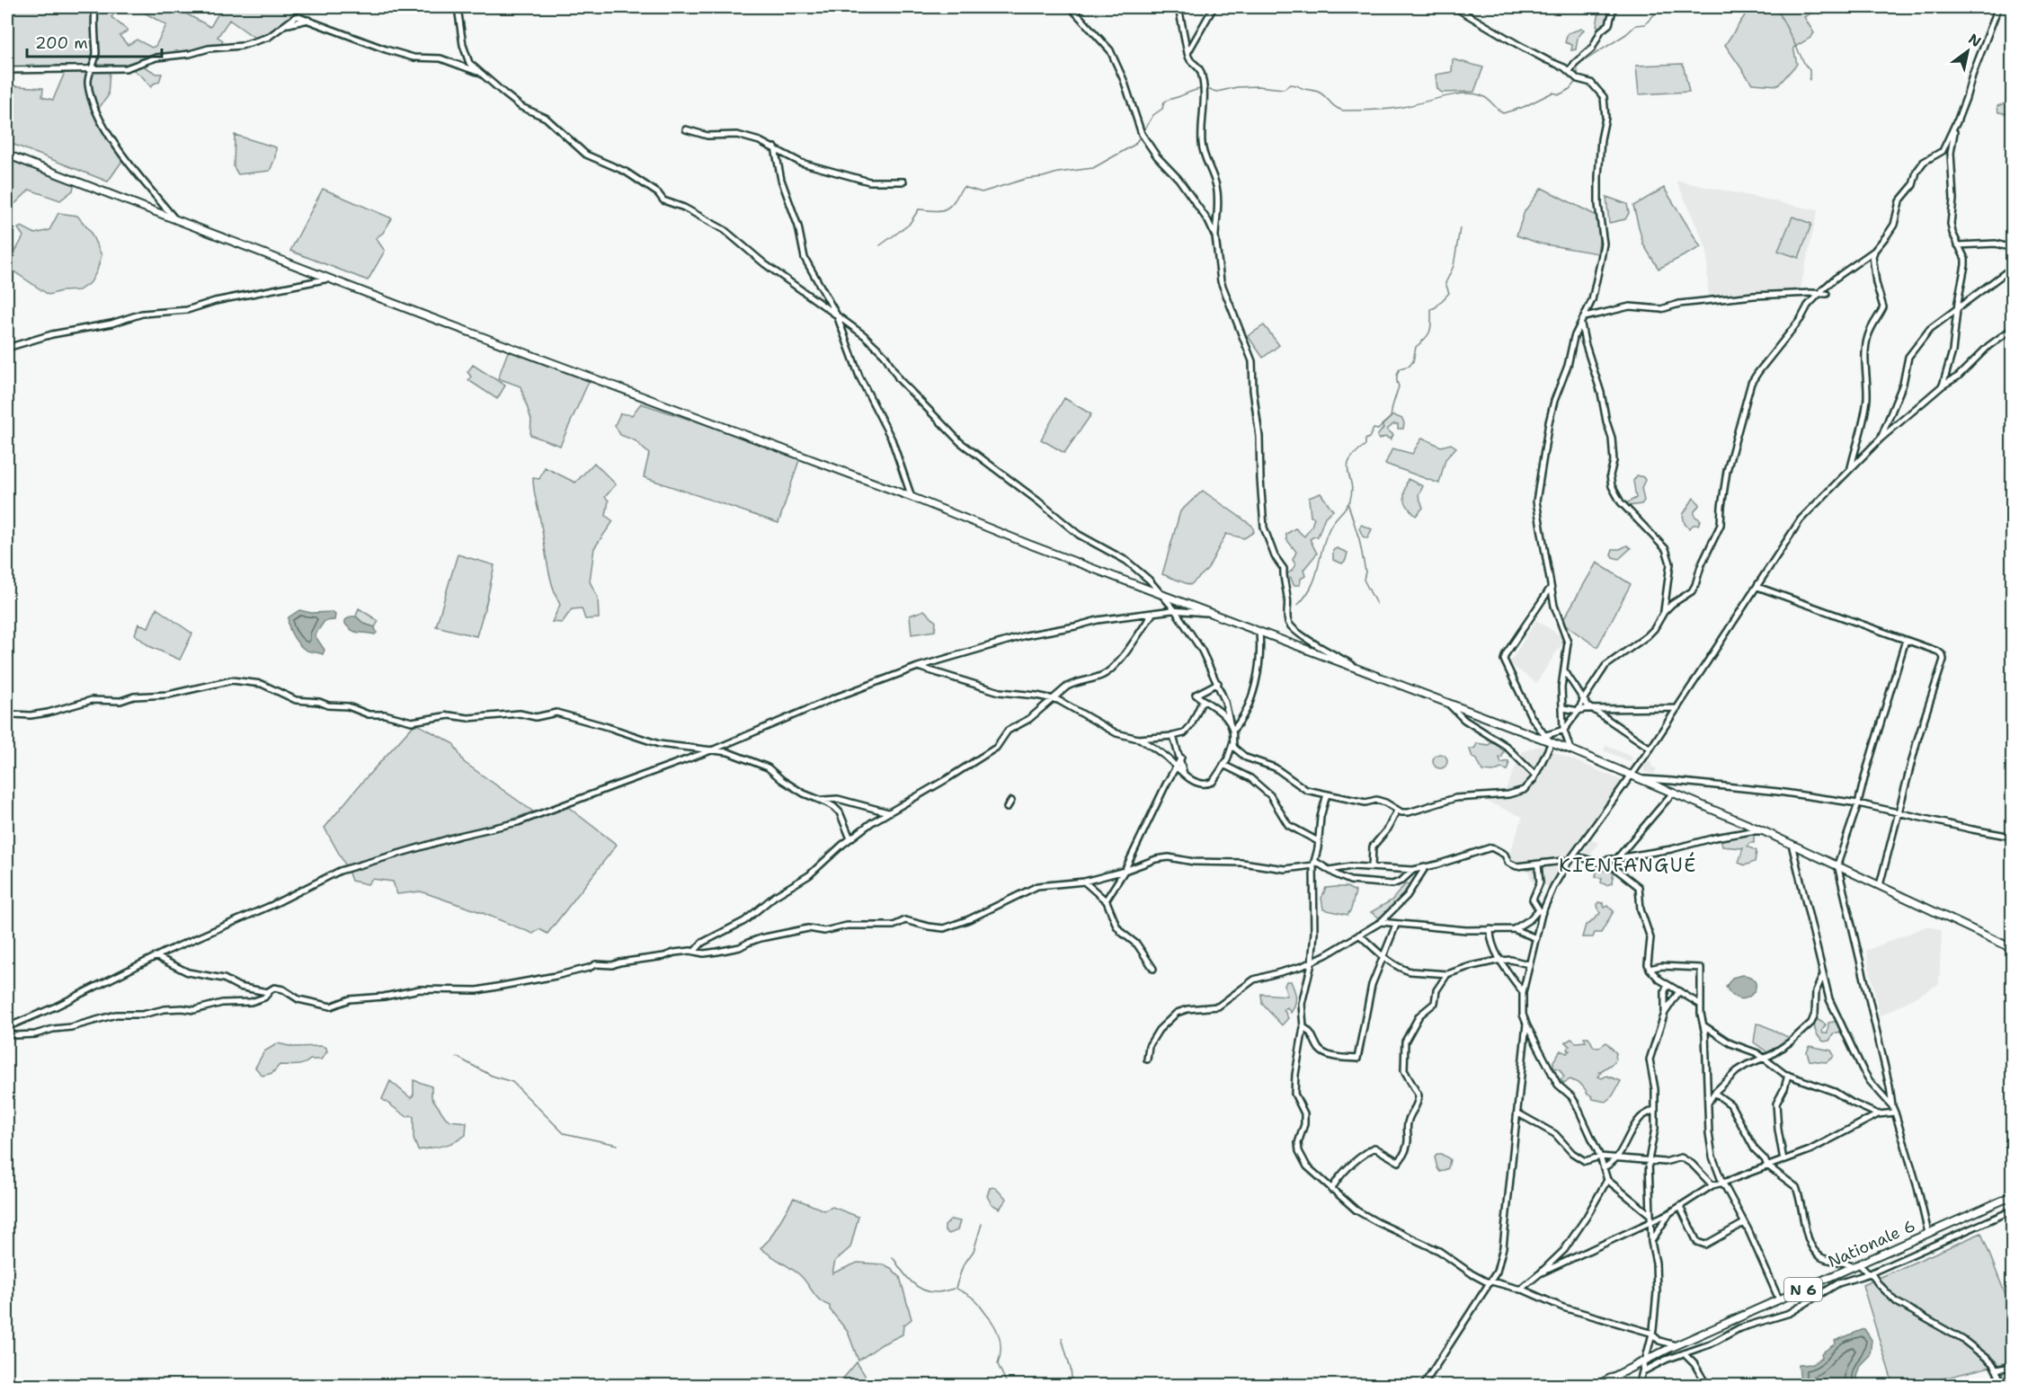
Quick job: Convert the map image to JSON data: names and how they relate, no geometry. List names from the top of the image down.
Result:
{
  "streets": {
    "main road": ["Nationale 6", "N 6"]
  },
  "districts": ["KIENFANGUÉ"],
  "scale_bar": "200 m",
  "north": "top right"
}
